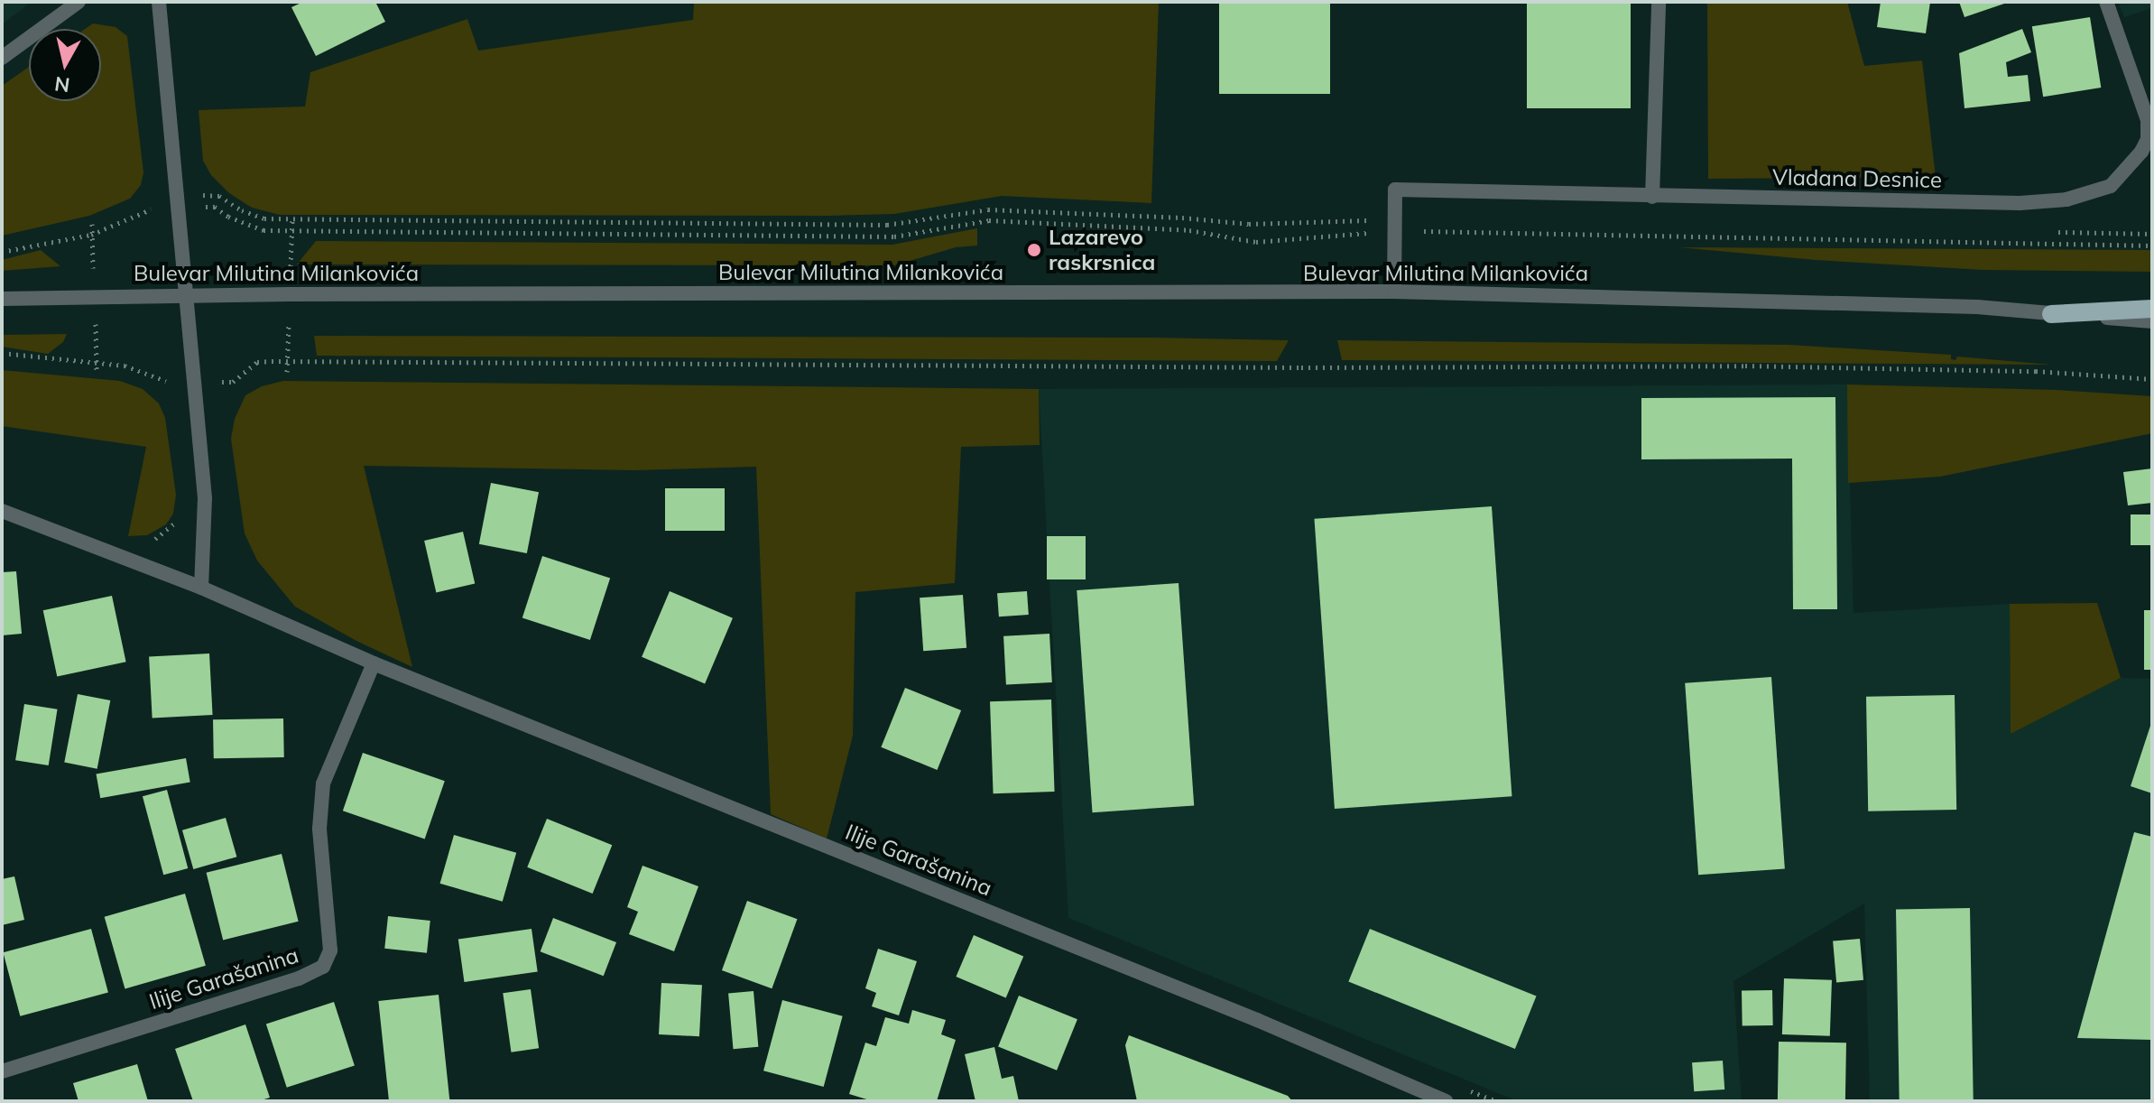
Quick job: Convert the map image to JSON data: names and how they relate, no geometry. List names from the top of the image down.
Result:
{
  "streets": {
    "street": ["Vladana Desnice", "Bulevar Milutina Milankovića", "Ilije Garašanina"]
  },
  "places": ["Lazarevo raskrsnica"],
  "north": "bottom"
}
